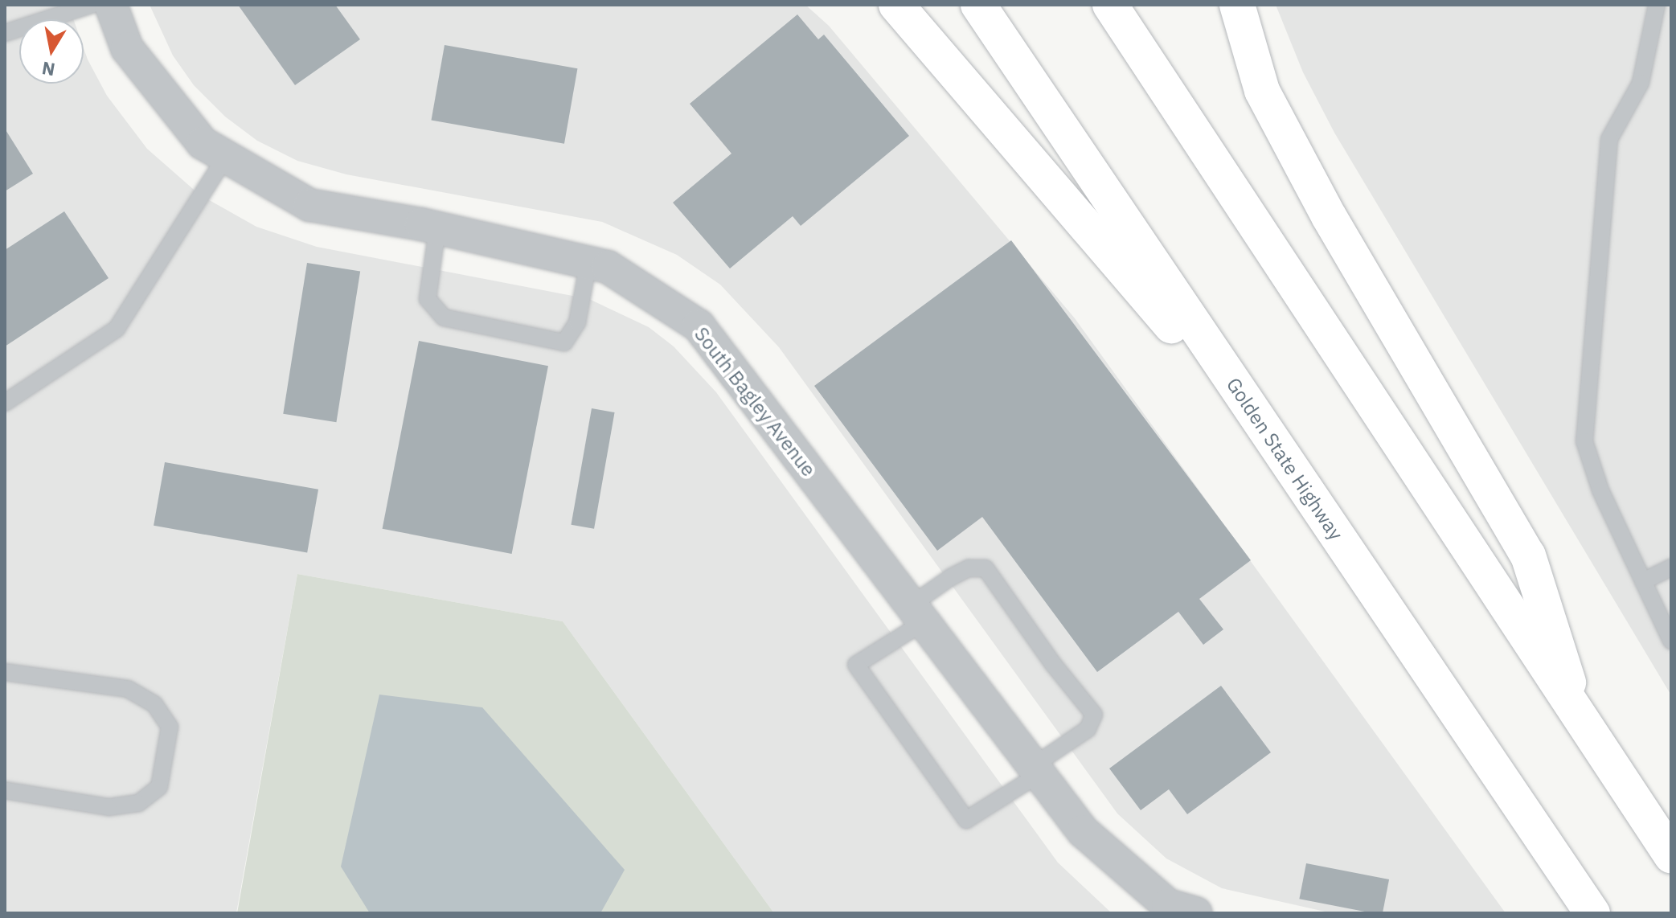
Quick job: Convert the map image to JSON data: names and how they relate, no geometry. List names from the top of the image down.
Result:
{
  "streets": {
    "highway": ["Golden State Highway"],
    "street": ["South Bagley Avenue"]
  },
  "north": "bottom"
}
